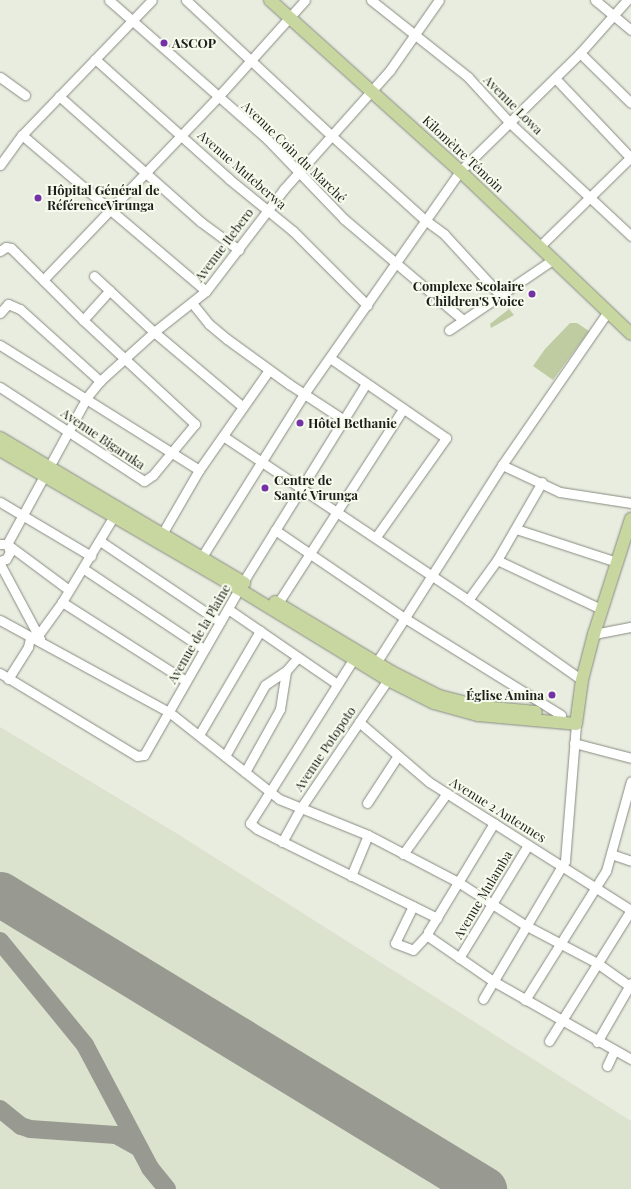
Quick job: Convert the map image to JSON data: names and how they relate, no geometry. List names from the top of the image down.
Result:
{
  "streets": {
    "main road": ["Kilomètre Témoin"],
    "street": [
      "Avenue Lowa",
      "Avenue Coin du Marché",
      "Avenue Muteberwa",
      "Avenue Itebero",
      "Avenue Bigaruka",
      "Avenue de la Plaine",
      "Avenue Potopoto",
      "Avenue 2 Antennes",
      "Avenue Mulamba"
    ]
  },
  "crossings": [
    ["Avenue Lowa", "Avenue Itebero"],
    ["Avenue Coin du Marché", "Avenue Itebero"],
    ["Kilomètre Témoin", "Avenue Itebero"],
    ["Avenue Muteberwa", "Avenue Itebero"],
    ["Avenue Itebero", "Avenue Bigaruka"],
    ["Avenue Potopoto", "Avenue 2 Antennes"],
    ["Avenue 2 Antennes", "Avenue Mulamba"]
  ],
  "places": [
    "ASCOP",
    "Hôpital Général de RéférenceVirunga",
    "Complexe Scolaire Children'S Voice",
    "Hôtel Bethanie",
    "Centre de Santé Virunga",
    "Église Amina"
  ]
}
